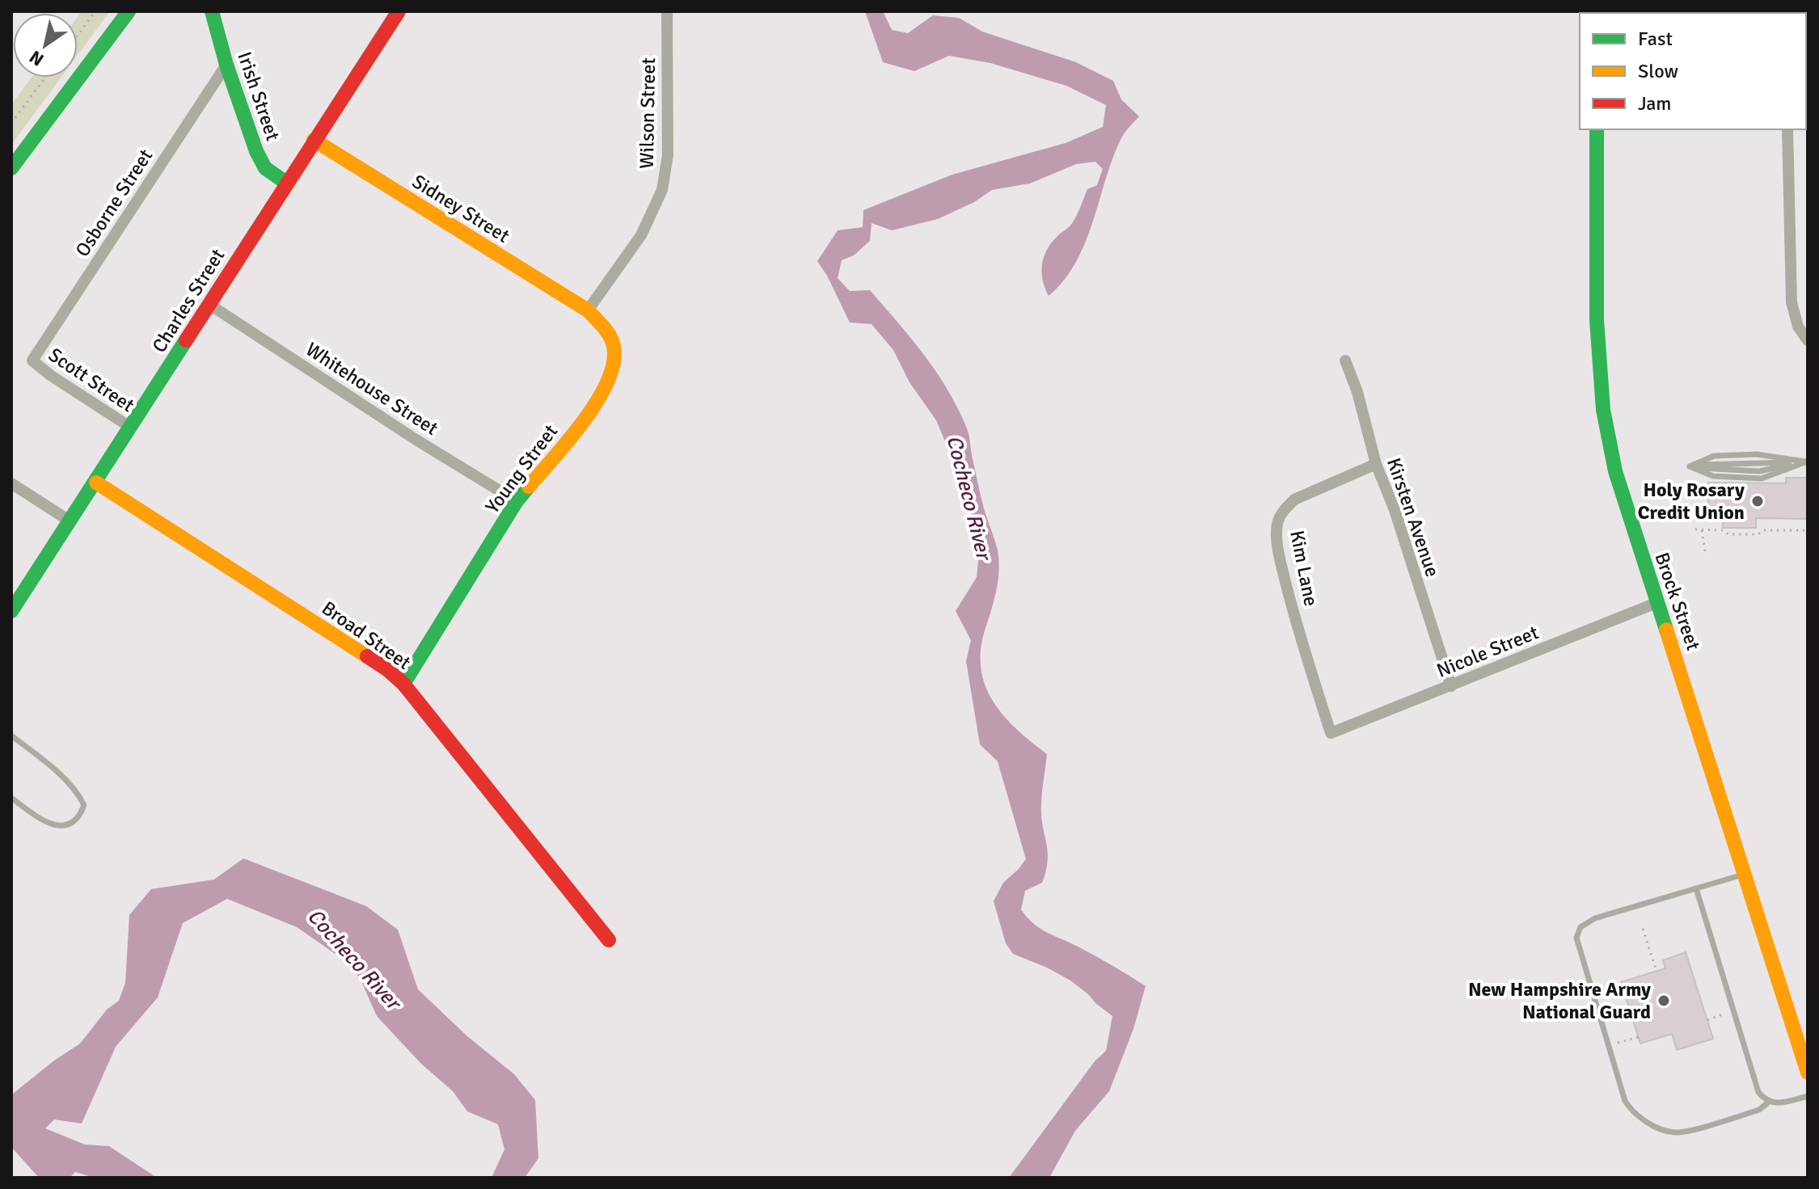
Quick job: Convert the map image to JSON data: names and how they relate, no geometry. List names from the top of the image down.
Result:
{
  "streets": {
    "street": [
      "Irish Street",
      "Wilson Street",
      "Osborne Street",
      "Sidney Street",
      "Charles Street",
      "Scott Street",
      "Whitehouse Street",
      "Young Street",
      "Kirsten Avenue",
      "Kim Lane",
      "Brock Street",
      "Broad Street",
      "Nicole Street"
    ]
  },
  "crossings": [
    ["Irish Street", "Osborne Street"],
    ["Irish Street", "Charles Street"],
    ["Wilson Street", "Sidney Street"],
    ["Wilson Street", "Young Street"],
    ["Osborne Street", "Scott Street"],
    ["Sidney Street", "Charles Street"],
    ["Sidney Street", "Young Street"],
    ["Charles Street", "Scott Street"],
    ["Charles Street", "Whitehouse Street"],
    ["Charles Street", "Broad Street"],
    ["Whitehouse Street", "Young Street"],
    ["Young Street", "Broad Street"],
    ["Kirsten Avenue", "Kim Lane"],
    ["Kirsten Avenue", "Nicole Street"],
    ["Kim Lane", "Nicole Street"],
    ["Brock Street", "Nicole Street"]
  ],
  "water": ["Cocheco River"],
  "places": ["Holy Rosary Credit Union", "New Hampshire Army National Guard"],
  "legend": ["Fast", "Slow", "Jam"],
  "north": "bottom left"
}
